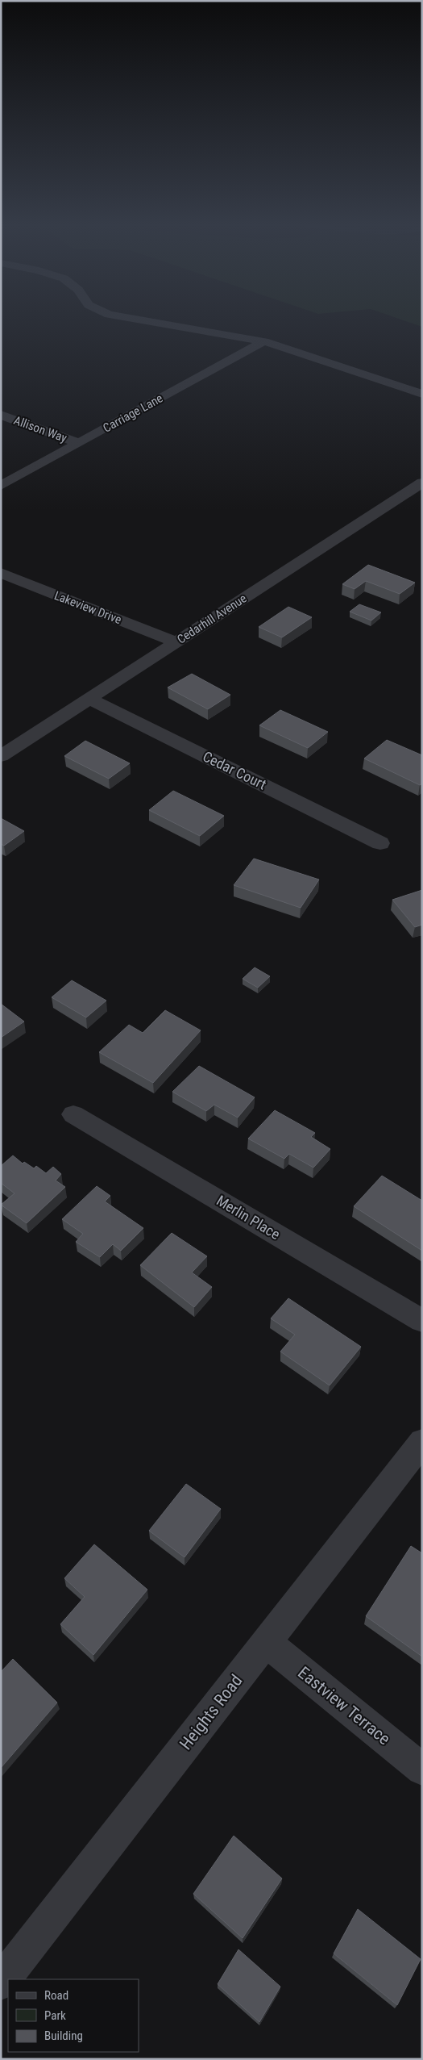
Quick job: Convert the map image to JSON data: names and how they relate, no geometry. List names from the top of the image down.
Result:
{
  "streets": {
    "street": [
      "Carriage Lane",
      "Allison Way",
      "Lakeview Drive",
      "Cedarhill Avenue",
      "Cedar Court",
      "Merlin Place",
      "Eastview Terrace",
      "Heights Road"
    ]
  },
  "crossings": [
    ["Carriage Lane", "Allison Way"],
    ["Lakeview Drive", "Cedarhill Avenue"],
    ["Cedarhill Avenue", "Cedar Court"],
    ["Eastview Terrace", "Heights Road"]
  ],
  "legend": ["Road", "Park", "Building"]
}
